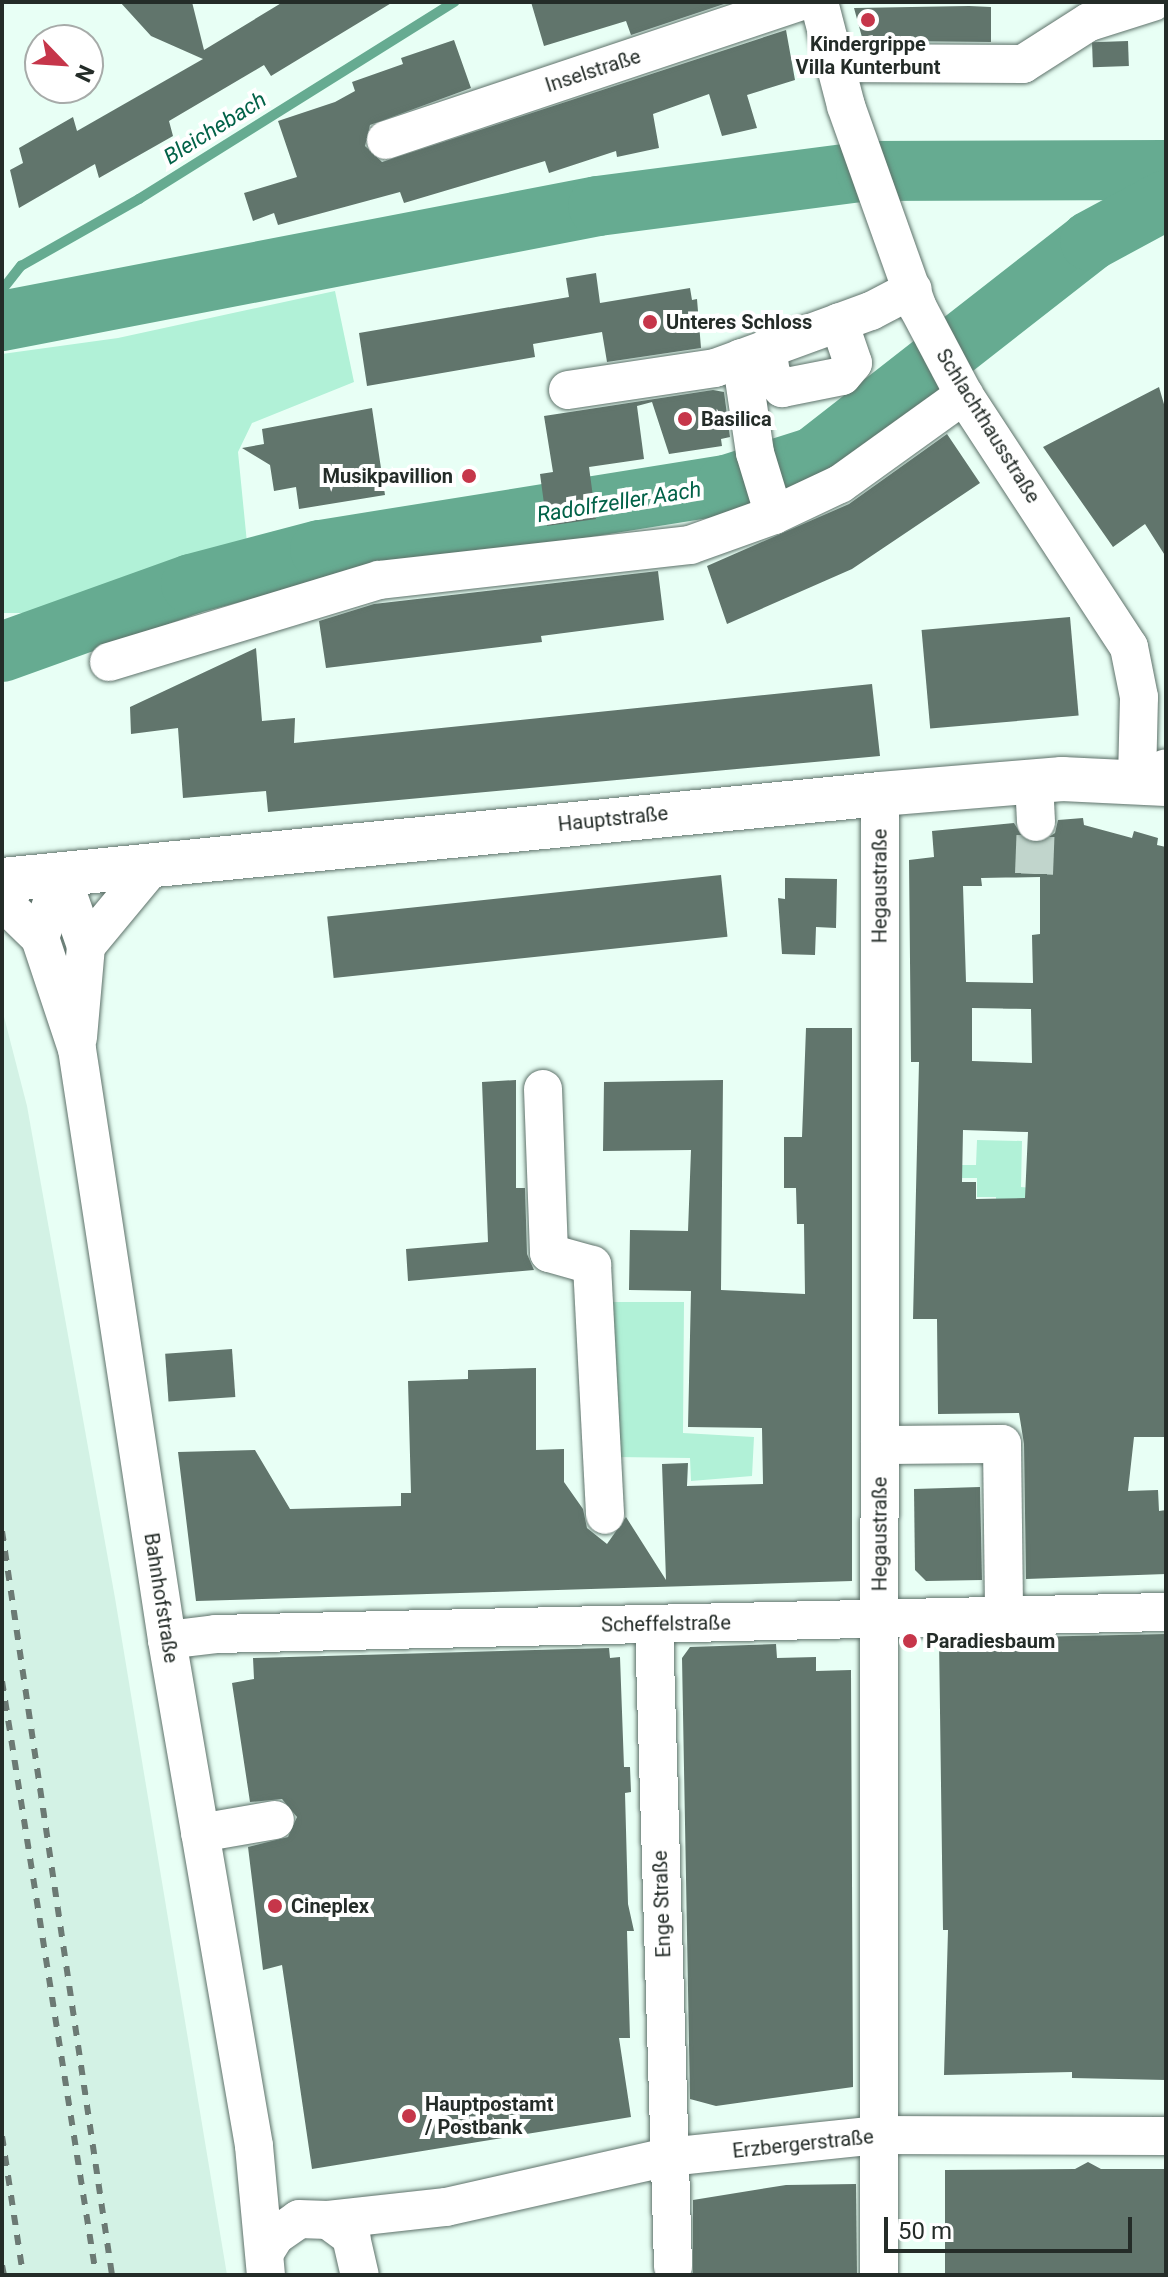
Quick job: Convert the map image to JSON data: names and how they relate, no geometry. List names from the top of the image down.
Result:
{
  "streets": {
    "main road": ["Hauptstraße"],
    "street": [
      "Inselstraße",
      "Schlachthausstraße",
      "Hegaustraße",
      "Bahnhofstraße",
      "Scheffelstraße",
      "Enge Straße",
      "Erzbergerstraße"
    ]
  },
  "crossings": [
    ["Schlachthausstraße", "Hauptstraße"],
    ["Hauptstraße", "Hegaustraße"],
    ["Hauptstraße", "Bahnhofstraße"],
    ["Hegaustraße", "Scheffelstraße"],
    ["Hegaustraße", "Erzbergerstraße"],
    ["Bahnhofstraße", "Scheffelstraße"],
    ["Bahnhofstraße", "Erzbergerstraße"],
    ["Scheffelstraße", "Enge Straße"],
    ["Enge Straße", "Erzbergerstraße"]
  ],
  "water": ["Bleichebach", "Radolfzeller Aach"],
  "places": [
    "Kindergrippe Villa Kunterbunt",
    "Unteres Schloss",
    "Basilica",
    "Musikpavillion",
    "Paradiesbaum",
    "Cineplex",
    "Hauptpostamt / Postbank"
  ],
  "scale_bar": "50 m",
  "north": "bottom right"
}
